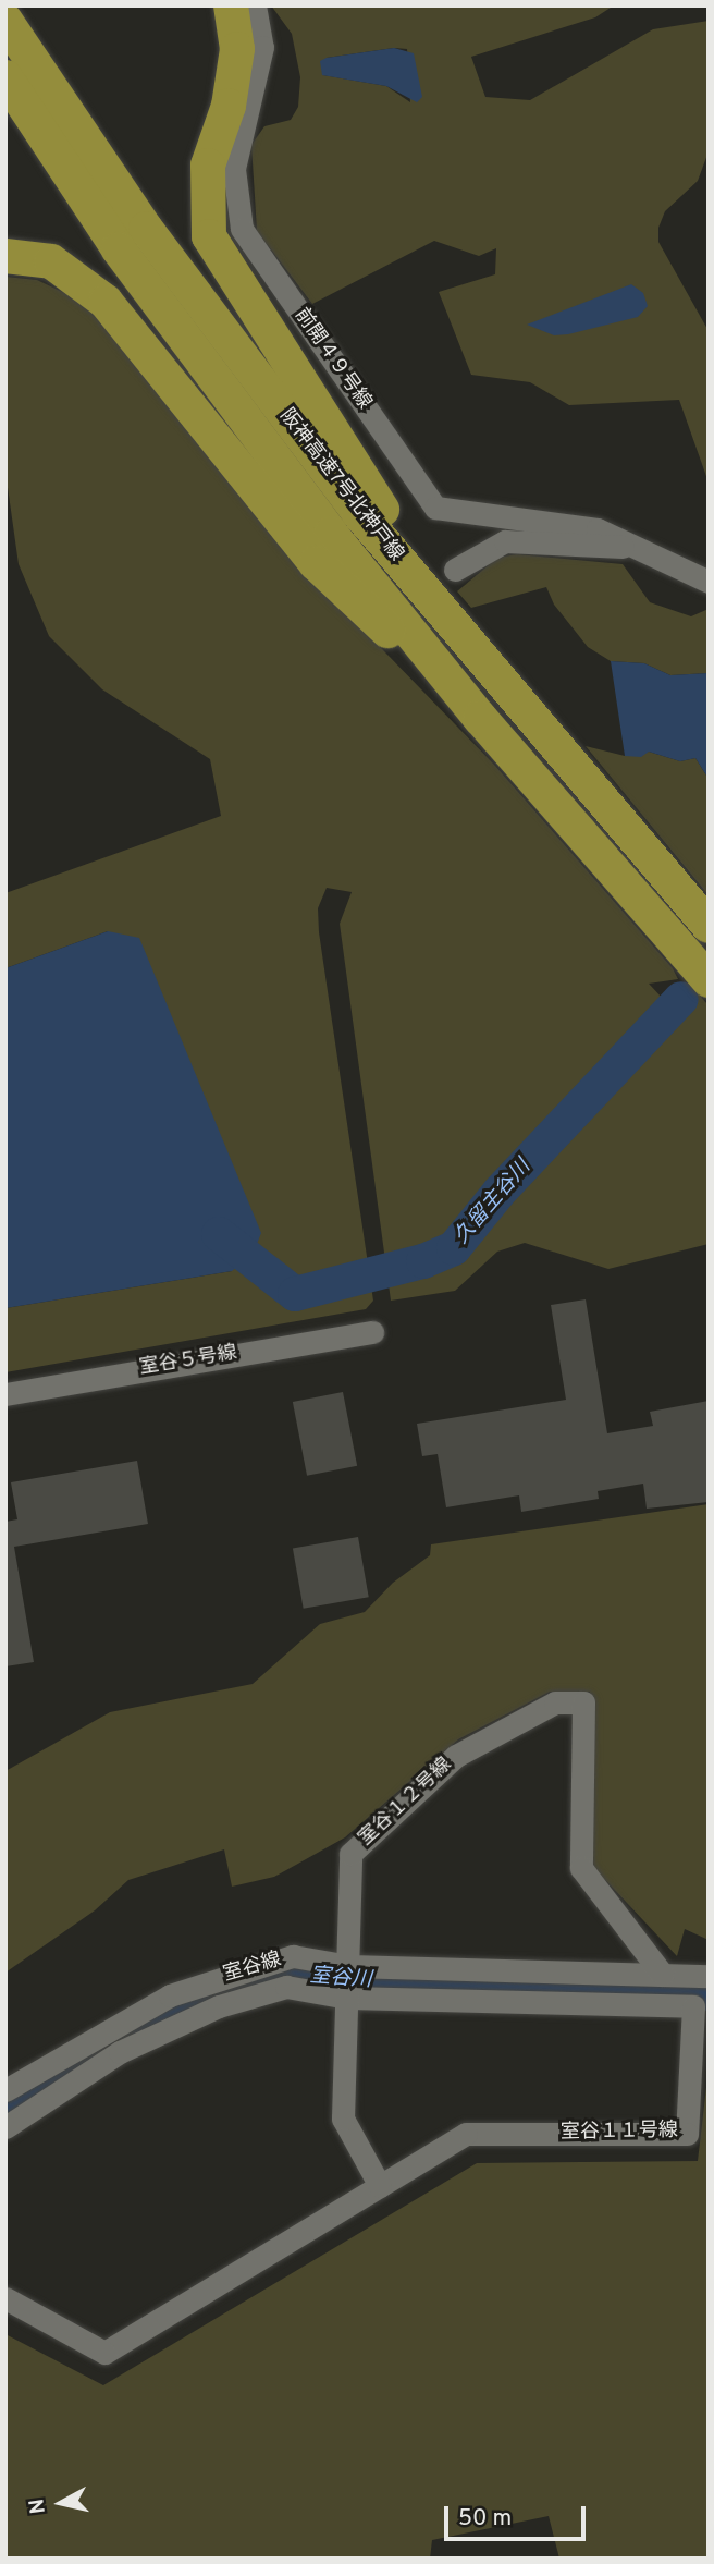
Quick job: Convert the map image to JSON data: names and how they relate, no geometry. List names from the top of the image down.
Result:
{
  "streets": {
    "highway": ["阪神高速7号北神戸線"],
    "street": [
      "前開４９号線",
      "室谷５号線",
      "室谷１２号線",
      "室谷線",
      "室谷１１号線"
    ]
  },
  "crossings": [
    ["室谷１２号線", "室谷線"],
    ["室谷１２号線", "室谷１１号線"]
  ],
  "water": ["久留主谷川", "室谷川"],
  "scale_bar": "50 m",
  "north": "left"
}
